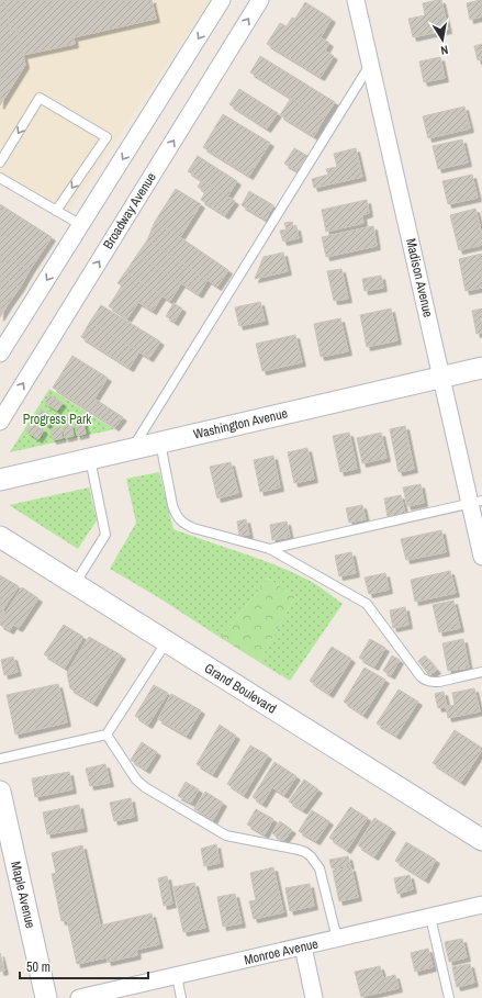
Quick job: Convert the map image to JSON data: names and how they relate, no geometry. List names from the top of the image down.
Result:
{
  "streets": {
    "street": [
      "Broadway Avenue",
      "Madison Avenue",
      "Washington Avenue",
      "Grand Boulevard",
      "Maple Avenue",
      "Monroe Avenue"
    ]
  },
  "crossings": [
    ["Madison Avenue", "Washington Avenue"]
  ],
  "parks": ["Progress Park"],
  "scale_bar": "50 m",
  "north": "bottom"
}
